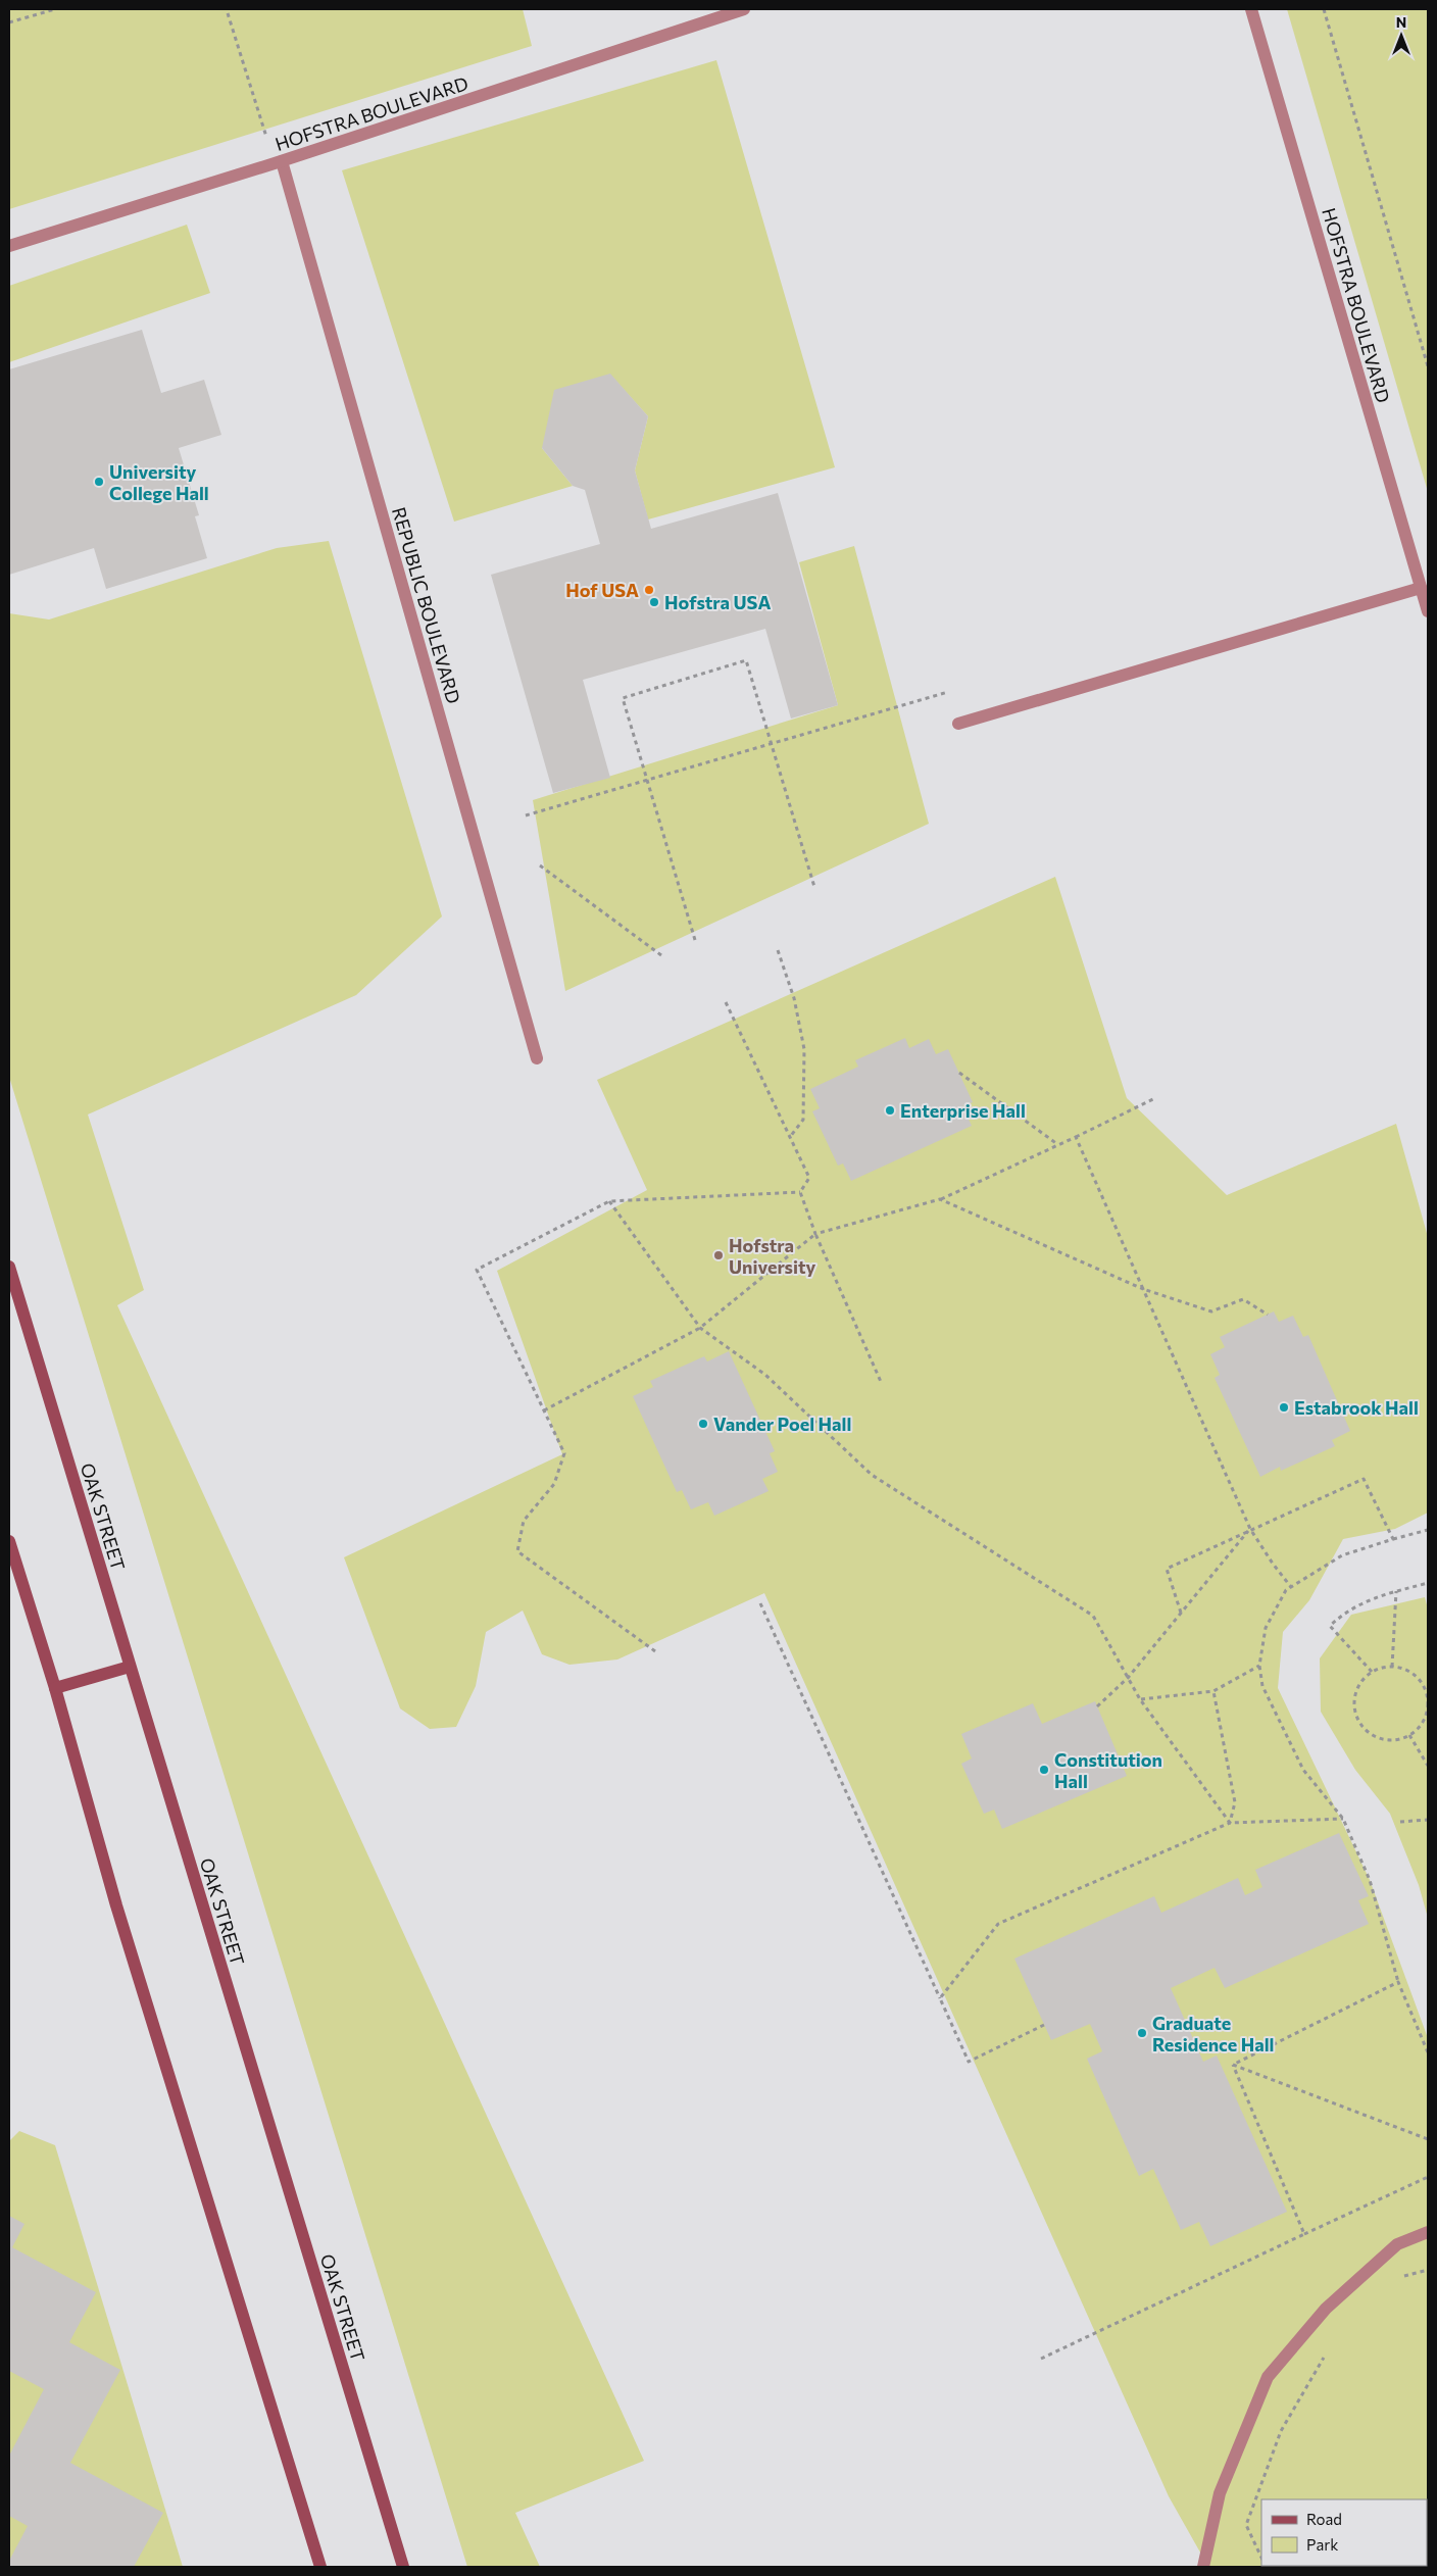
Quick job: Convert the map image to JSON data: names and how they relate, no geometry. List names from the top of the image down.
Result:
{
  "streets": {
    "street": ["HOFSTRA BOULEVARD", "REPUBLIC BOULEVARD", "OAK STREET"]
  },
  "crossings": [
    ["HOFSTRA BOULEVARD", "REPUBLIC BOULEVARD"]
  ],
  "places": [
    "University College Hall",
    "Hof USA",
    "Hofstra USA",
    "Enterprise Hall",
    "Hofstra University",
    "Estabrook Hall",
    "Vander Poel Hall",
    "Constitution Hall",
    "Graduate Residence Hall"
  ],
  "legend": ["Road", "Park"],
  "north": "top"
}
